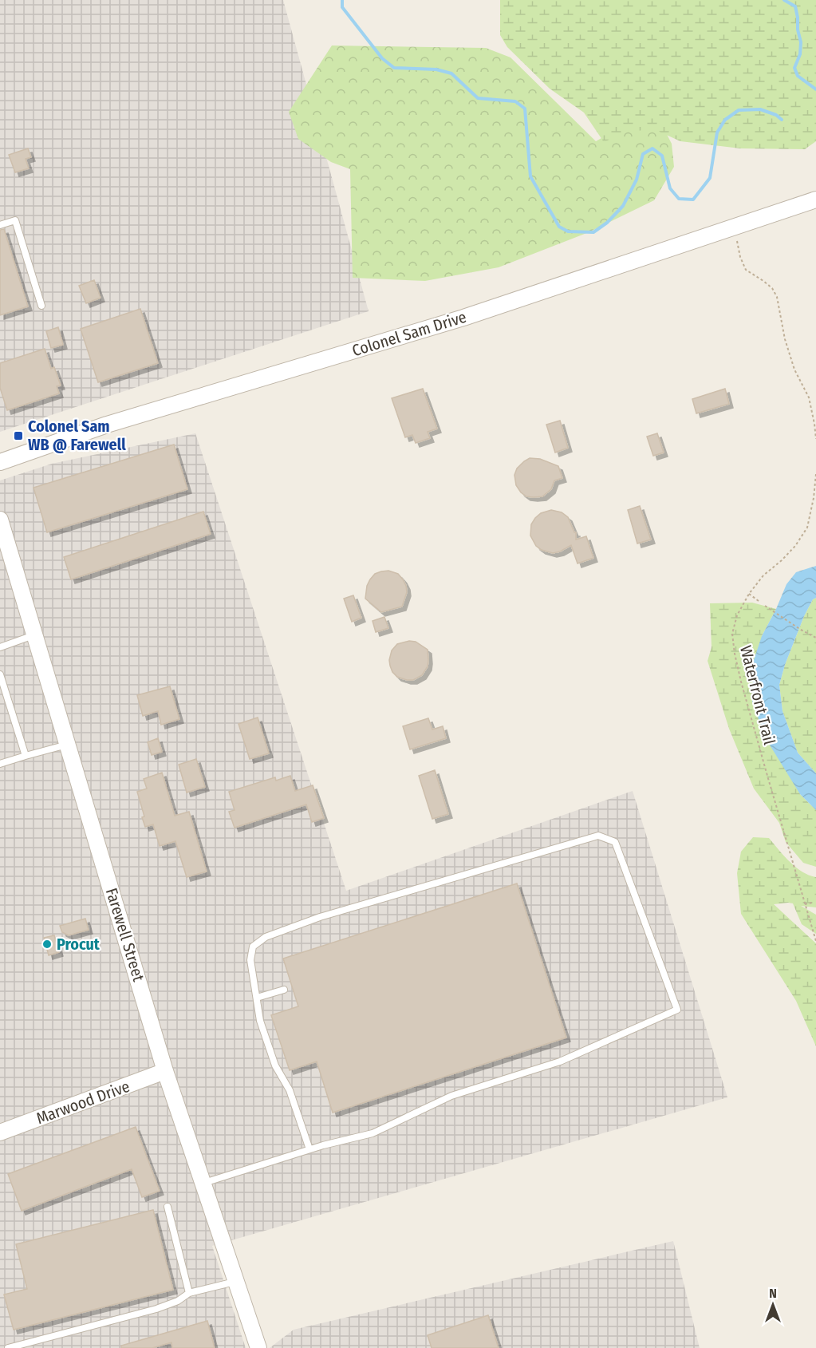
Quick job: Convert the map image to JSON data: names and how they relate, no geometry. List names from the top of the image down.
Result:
{
  "streets": {
    "street": ["Colonel Sam Drive", "Farewell Street", "Marwood Drive"],
    "path": ["Waterfront Trail"]
  },
  "crossings": [
    ["Farewell Street", "Marwood Drive"]
  ],
  "places": {
    "transit": ["Colonel Sam WB @ Farewell"],
    "other": ["Procut"]
  },
  "north": "top"
}
